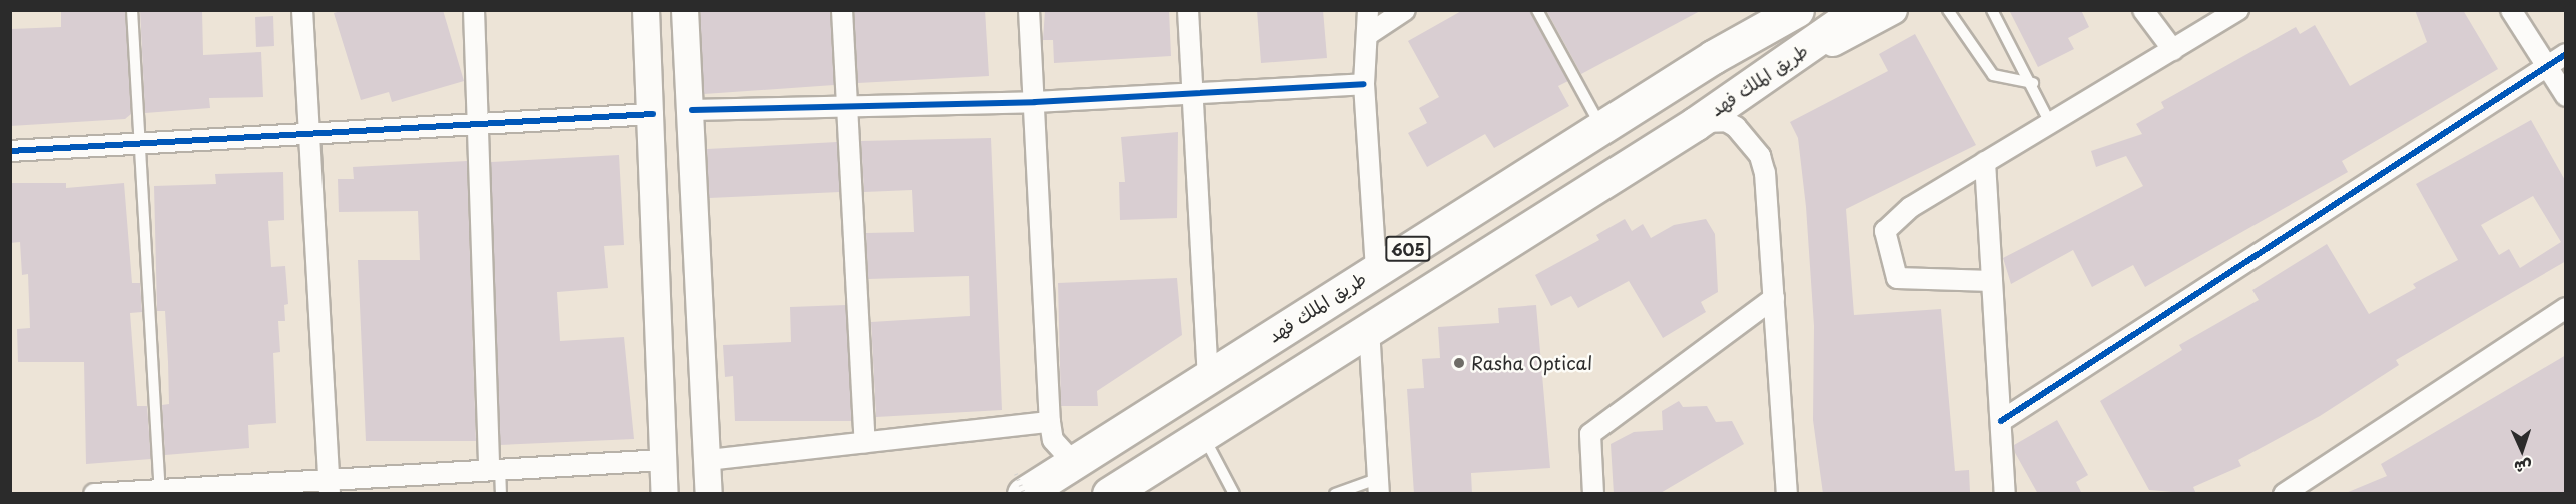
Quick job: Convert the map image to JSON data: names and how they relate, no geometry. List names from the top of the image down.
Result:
{
  "streets": {
    "highway": ["طريق الملك فهد", "605"]
  },
  "places": ["Rasha Optical"],
  "north": "bottom"
}
